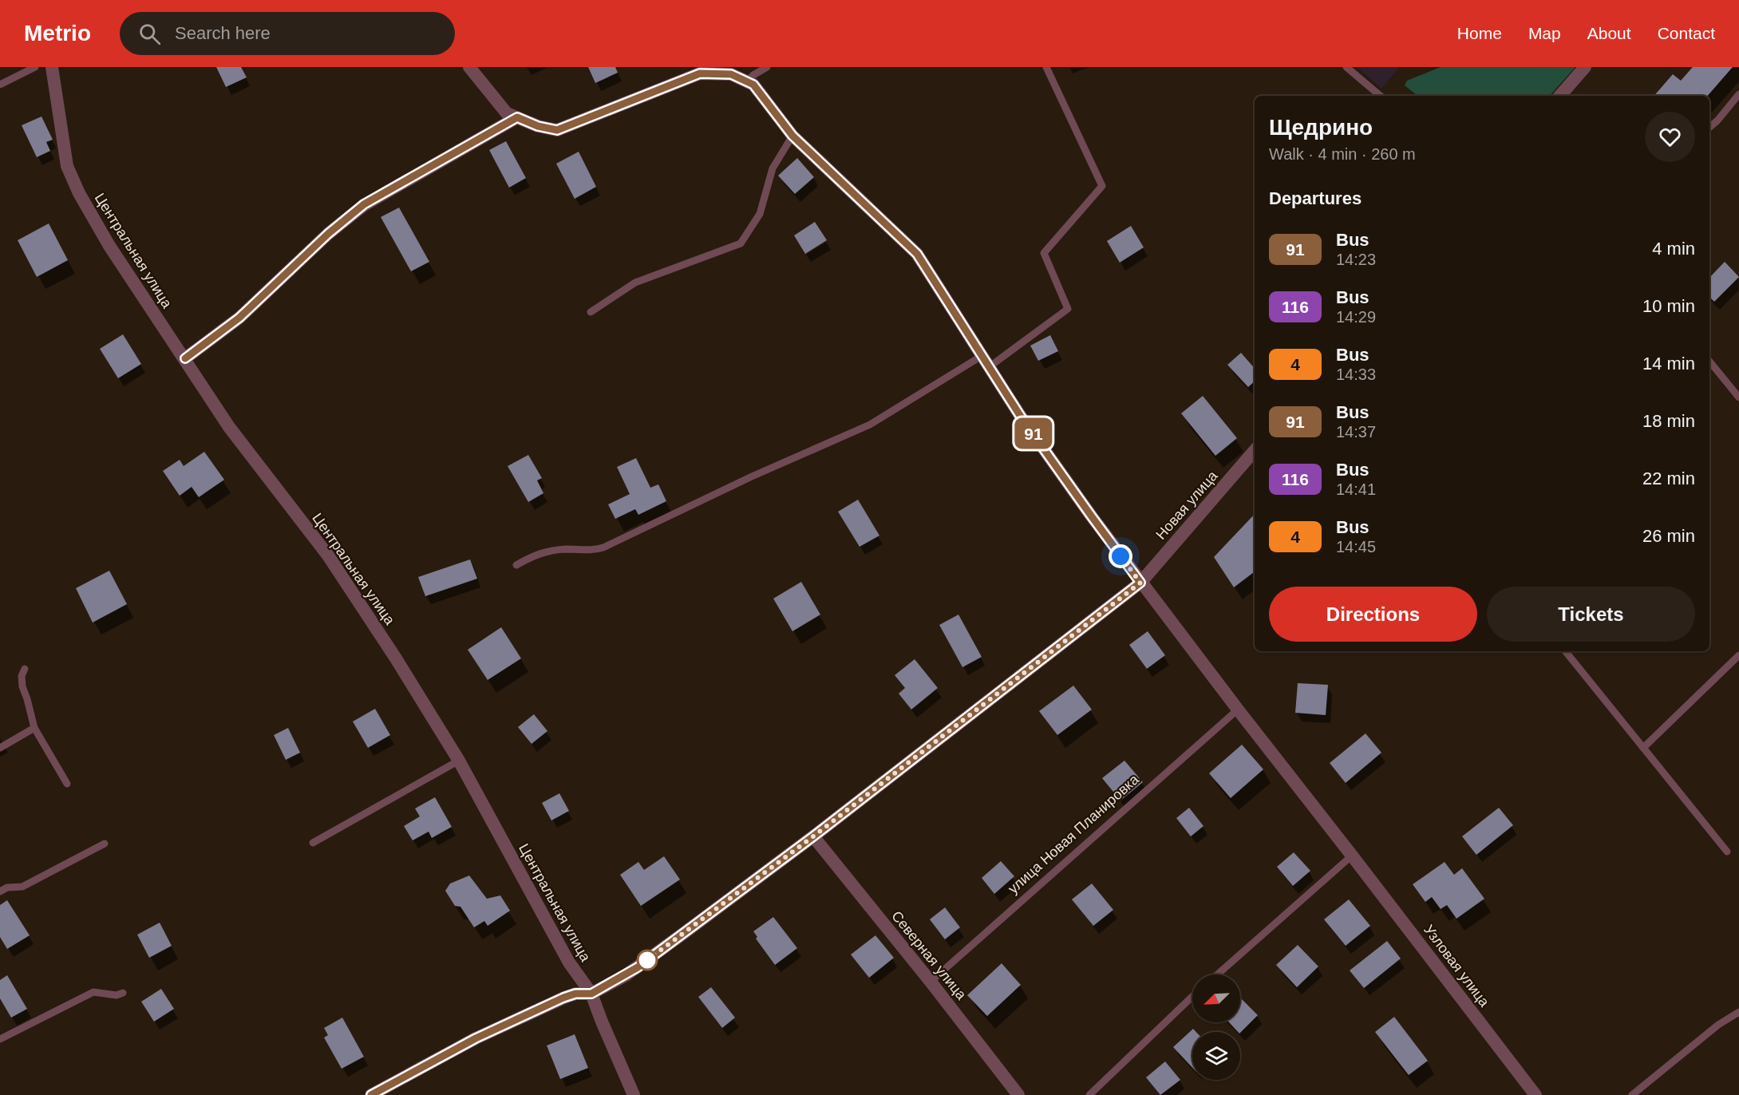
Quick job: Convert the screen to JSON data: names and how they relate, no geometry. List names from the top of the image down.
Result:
{
  "streets": {
    "street": [
      "Центральная улица",
      "Новая улица",
      "Северная улица",
      "Узловая улица"
    ],
    "lane": ["улица Новая Планировка"]
  },
  "crossings": [
    ["Центральная улица", "Новая улица"],
    ["Новая улица", "Северная улица"],
    ["улица Новая Планировка", "Северная улица"]
  ],
  "lines": ["bus line 91"],
  "north": "bottom left",
  "page": {
    "header": "Metrio",
    "search": "Search here",
    "nav": [
      "Home",
      "Map",
      "About",
      "Contact"
    ],
    "on_map": "91",
    "heading": [
      ["Щедрино", "Walk · 4 min · 260 m"],
      "Departures"
    ],
    "list": [
      {
        "mark": "91",
        "name": "Bus",
        "note": "14:23",
        "value": "4 min"
      },
      {
        "mark": "116",
        "name": "Bus",
        "note": "14:29",
        "value": "10 min"
      },
      {
        "mark": "4",
        "name": "Bus",
        "note": "14:33",
        "value": "14 min"
      },
      {
        "mark": "91",
        "name": "Bus",
        "note": "14:37",
        "value": "18 min"
      },
      {
        "mark": "116",
        "name": "Bus",
        "note": "14:41",
        "value": "22 min"
      },
      {
        "mark": "4",
        "name": "Bus",
        "note": "14:45",
        "value": "26 min"
      }
    ],
    "buttons": ["Directions", "Tickets"]
  }
}
